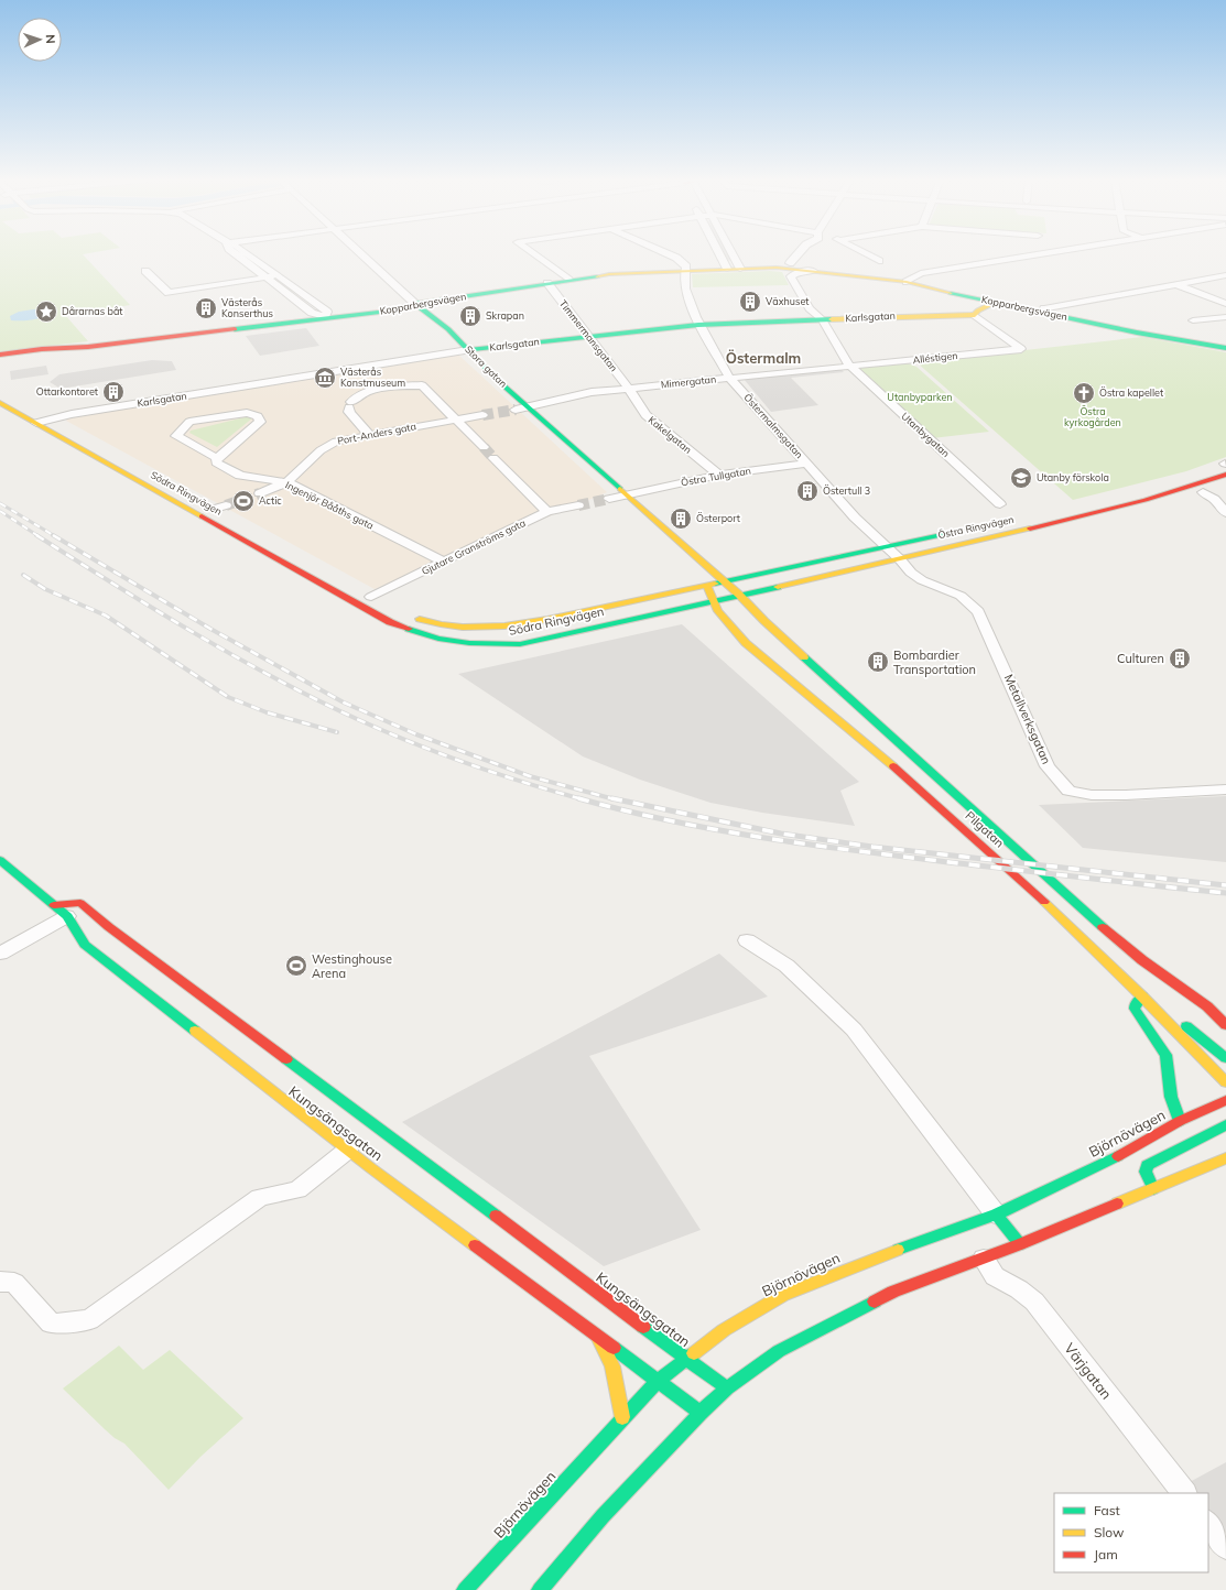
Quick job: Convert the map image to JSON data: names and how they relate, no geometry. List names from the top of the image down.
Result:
{
  "streets": {
    "main road": [
      "Kopparbergsvägen",
      "Karlsgatan",
      "Stora gatan",
      "Södra Ringvägen",
      "Östra Ringvägen",
      "Pilgatan",
      "Kungsängsgatan",
      "Björnövägen"
    ],
    "street": [
      "Timmermansgatan",
      "Alléstigen",
      "Mimergatan",
      "Östermalmsgatan",
      "Port-Anders gata",
      "Kakelgatan",
      "Utanbygatan",
      "Östra Tullgatan",
      "Ingenjör Bååths gata",
      "Gjutare Granströms gata",
      "Metallverksgatan",
      "Värjgatan"
    ]
  },
  "crossings": [
    ["Kopparbergsvägen", "Timmermansgatan"],
    ["Kopparbergsvägen", "Stora gatan"],
    ["Kopparbergsvägen", "Östermalmsgatan"],
    ["Kopparbergsvägen", "Utanbygatan"],
    ["Karlsgatan", "Timmermansgatan"],
    ["Karlsgatan", "Alléstigen"],
    ["Karlsgatan", "Stora gatan"],
    ["Karlsgatan", "Östermalmsgatan"],
    ["Karlsgatan", "Utanbygatan"],
    ["Karlsgatan", "Södra Ringvägen"],
    ["Timmermansgatan", "Mimergatan"],
    ["Timmermansgatan", "Kakelgatan"],
    ["Alléstigen", "Mimergatan"],
    ["Alléstigen", "Utanbygatan"],
    ["Stora gatan", "Mimergatan"],
    ["Stora gatan", "Östra Tullgatan"],
    ["Stora gatan", "Södra Ringvägen"],
    ["Stora gatan", "Östra Ringvägen"],
    ["Stora gatan", "Pilgatan"],
    ["Mimergatan", "Östermalmsgatan"],
    ["Mimergatan", "Kakelgatan"],
    ["Mimergatan", "Utanbygatan"],
    ["Östermalmsgatan", "Östra Tullgatan"],
    ["Östermalmsgatan", "Östra Ringvägen"],
    ["Östermalmsgatan", "Metallverksgatan"],
    ["Port-Anders gata", "Ingenjör Bååths gata"],
    ["Kakelgatan", "Östra Tullgatan"],
    ["Södra Ringvägen", "Östra Ringvägen"],
    ["Södra Ringvägen", "Pilgatan"],
    ["Ingenjör Bååths gata", "Gjutare Granströms gata"],
    ["Östra Ringvägen", "Metallverksgatan"],
    ["Östra Ringvägen", "Pilgatan"],
    ["Kungsängsgatan", "Björnövägen"]
  ],
  "districts": ["Östermalm"],
  "parks": ["Utanbyparken", "Östra kyrkogården"],
  "places": {
    "building": [
      "Växhuset",
      "Västerås Konserthus",
      "Skrapan",
      "Ottarkontoret",
      "Östertull 3",
      "Österport",
      "Culturen",
      "Bombardier Transportation"
    ],
    "place": ["Dårarnas båt"],
    "museum": ["Västerås Konstmuseum"],
    "church": ["Östra kapellet"],
    "school or university": ["Utanby förskola"],
    "sports": ["Actic", "Westinghouse Arena"]
  },
  "legend": ["Fast", "Slow", "Jam"],
  "north": "right"
}
